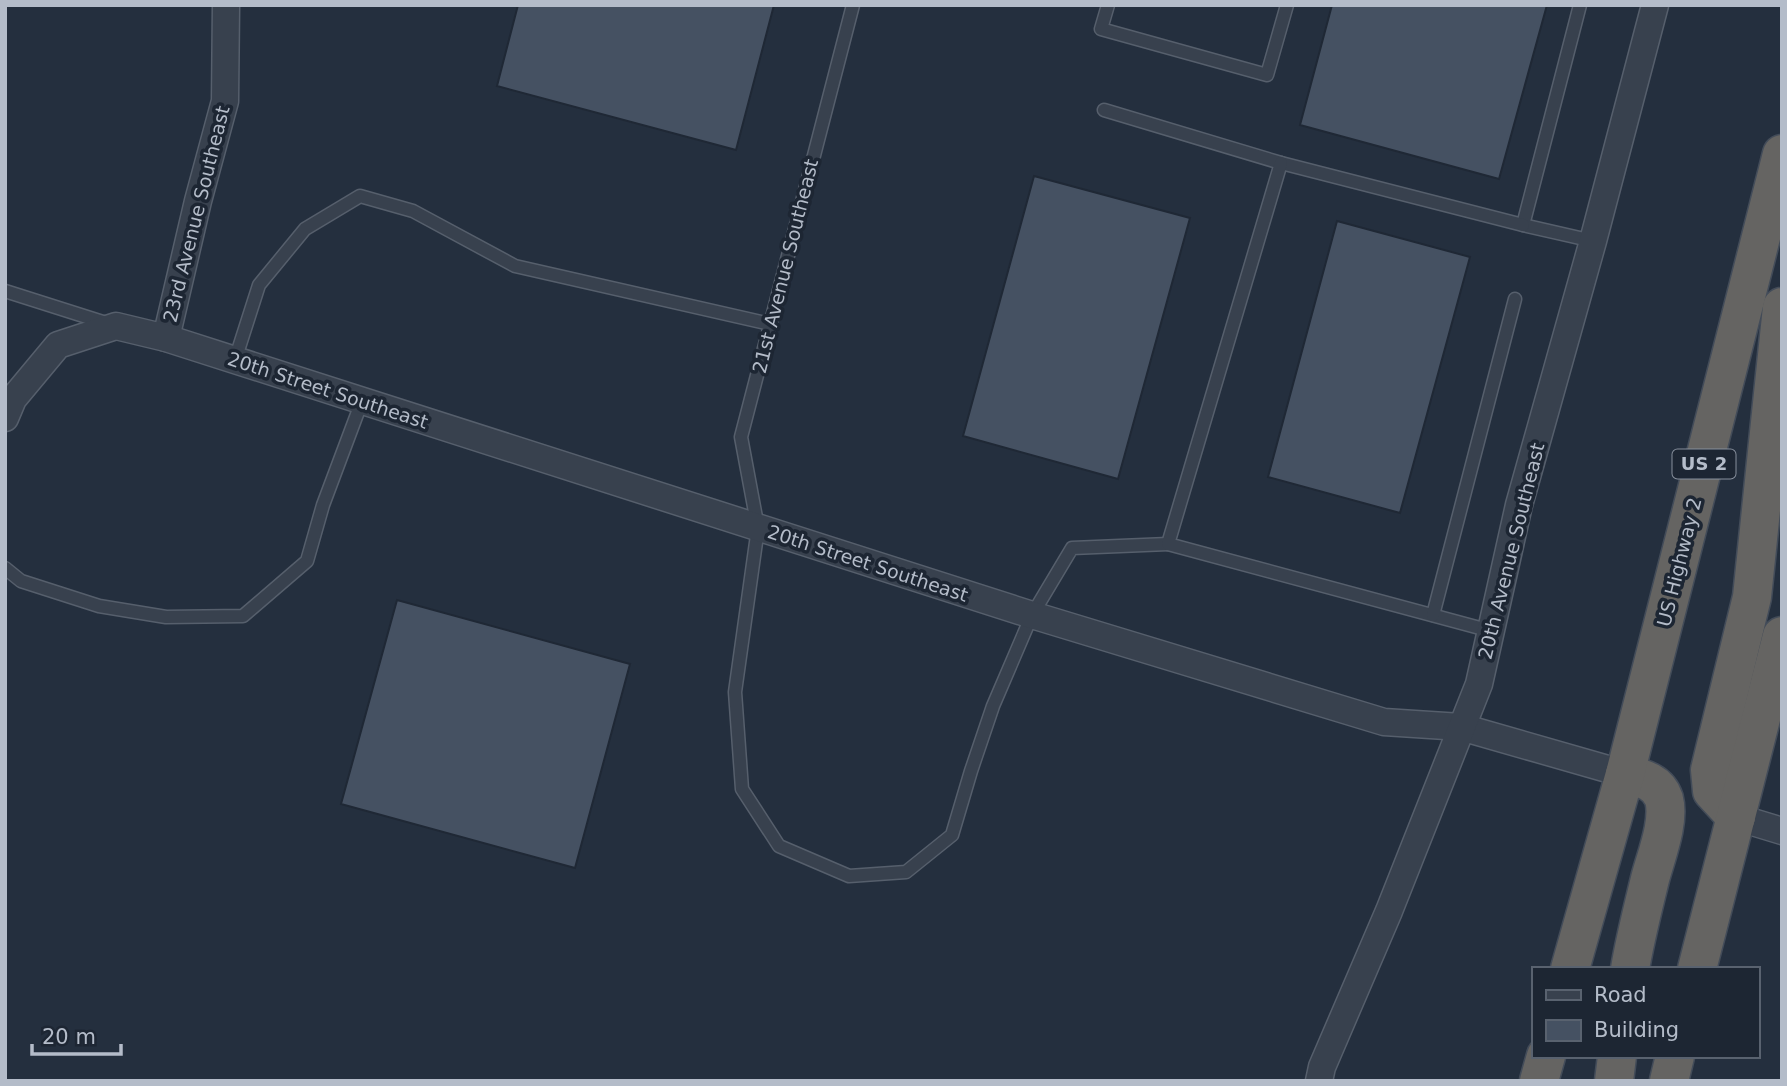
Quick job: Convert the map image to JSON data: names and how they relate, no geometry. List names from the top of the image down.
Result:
{
  "streets": {
    "highway": ["US 2", "US Highway 2"],
    "street": ["23rd Avenue Southeast", "20th Street Southeast", "20th Avenue Southeast"],
    "lane": ["21st Avenue Southeast"]
  },
  "crossings": [
    ["23rd Avenue Southeast", "20th Street Southeast"],
    ["21st Avenue Southeast", "20th Street Southeast"],
    ["20th Street Southeast", "20th Avenue Southeast"],
    ["20th Street Southeast", "US Highway 2"]
  ],
  "legend": ["Road", "Building"],
  "scale_bar": "20 m"
}
